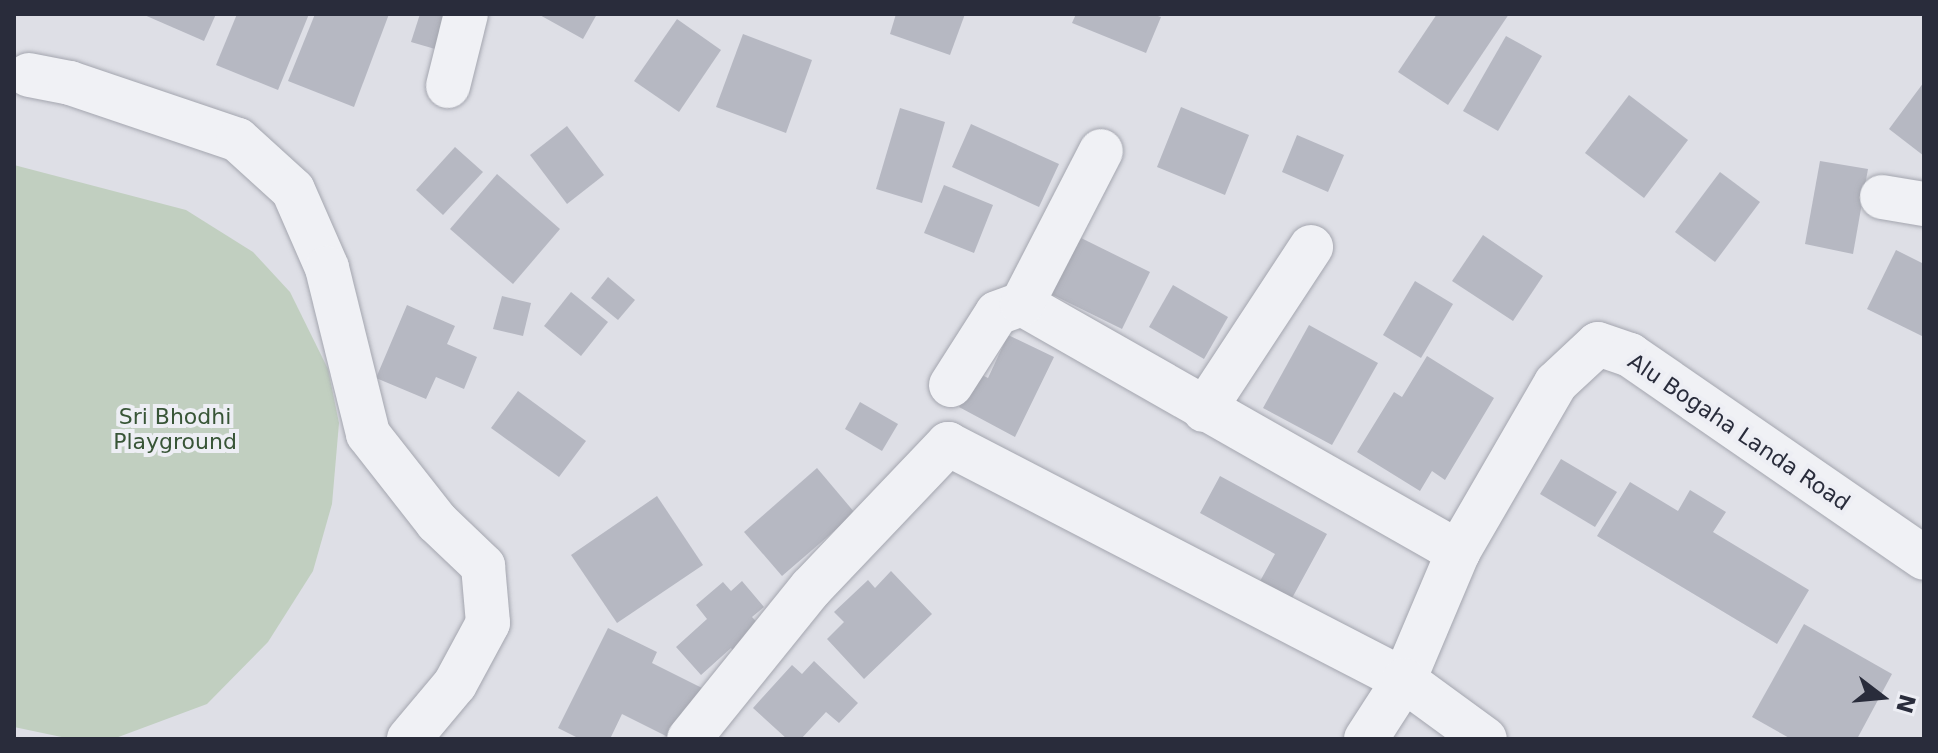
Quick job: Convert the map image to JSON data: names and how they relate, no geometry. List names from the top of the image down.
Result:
{
  "streets": {
    "street": ["Alu Bogaha Landa Road"]
  },
  "parks": ["Sri Bhodhi Playground"],
  "north": "right"
}
